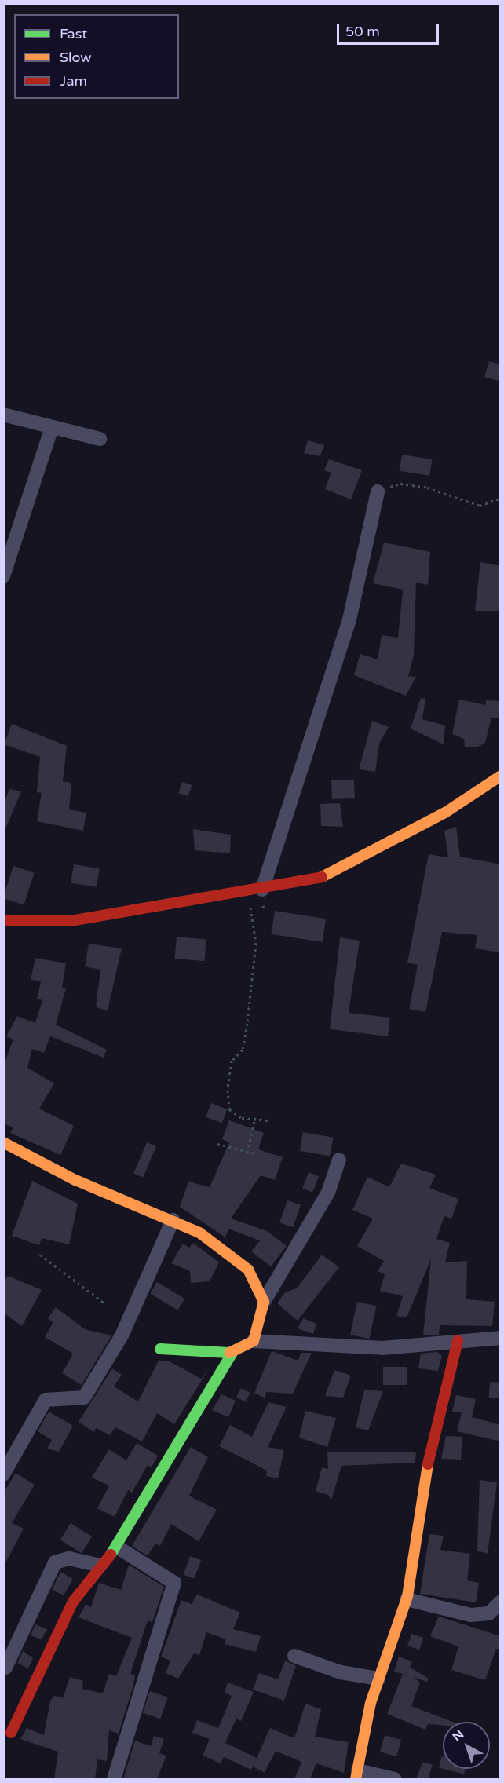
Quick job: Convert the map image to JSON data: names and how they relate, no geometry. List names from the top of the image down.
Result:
{
  "legend": ["Fast", "Slow", "Jam"],
  "scale_bar": "50 m",
  "north": "top left"
}
